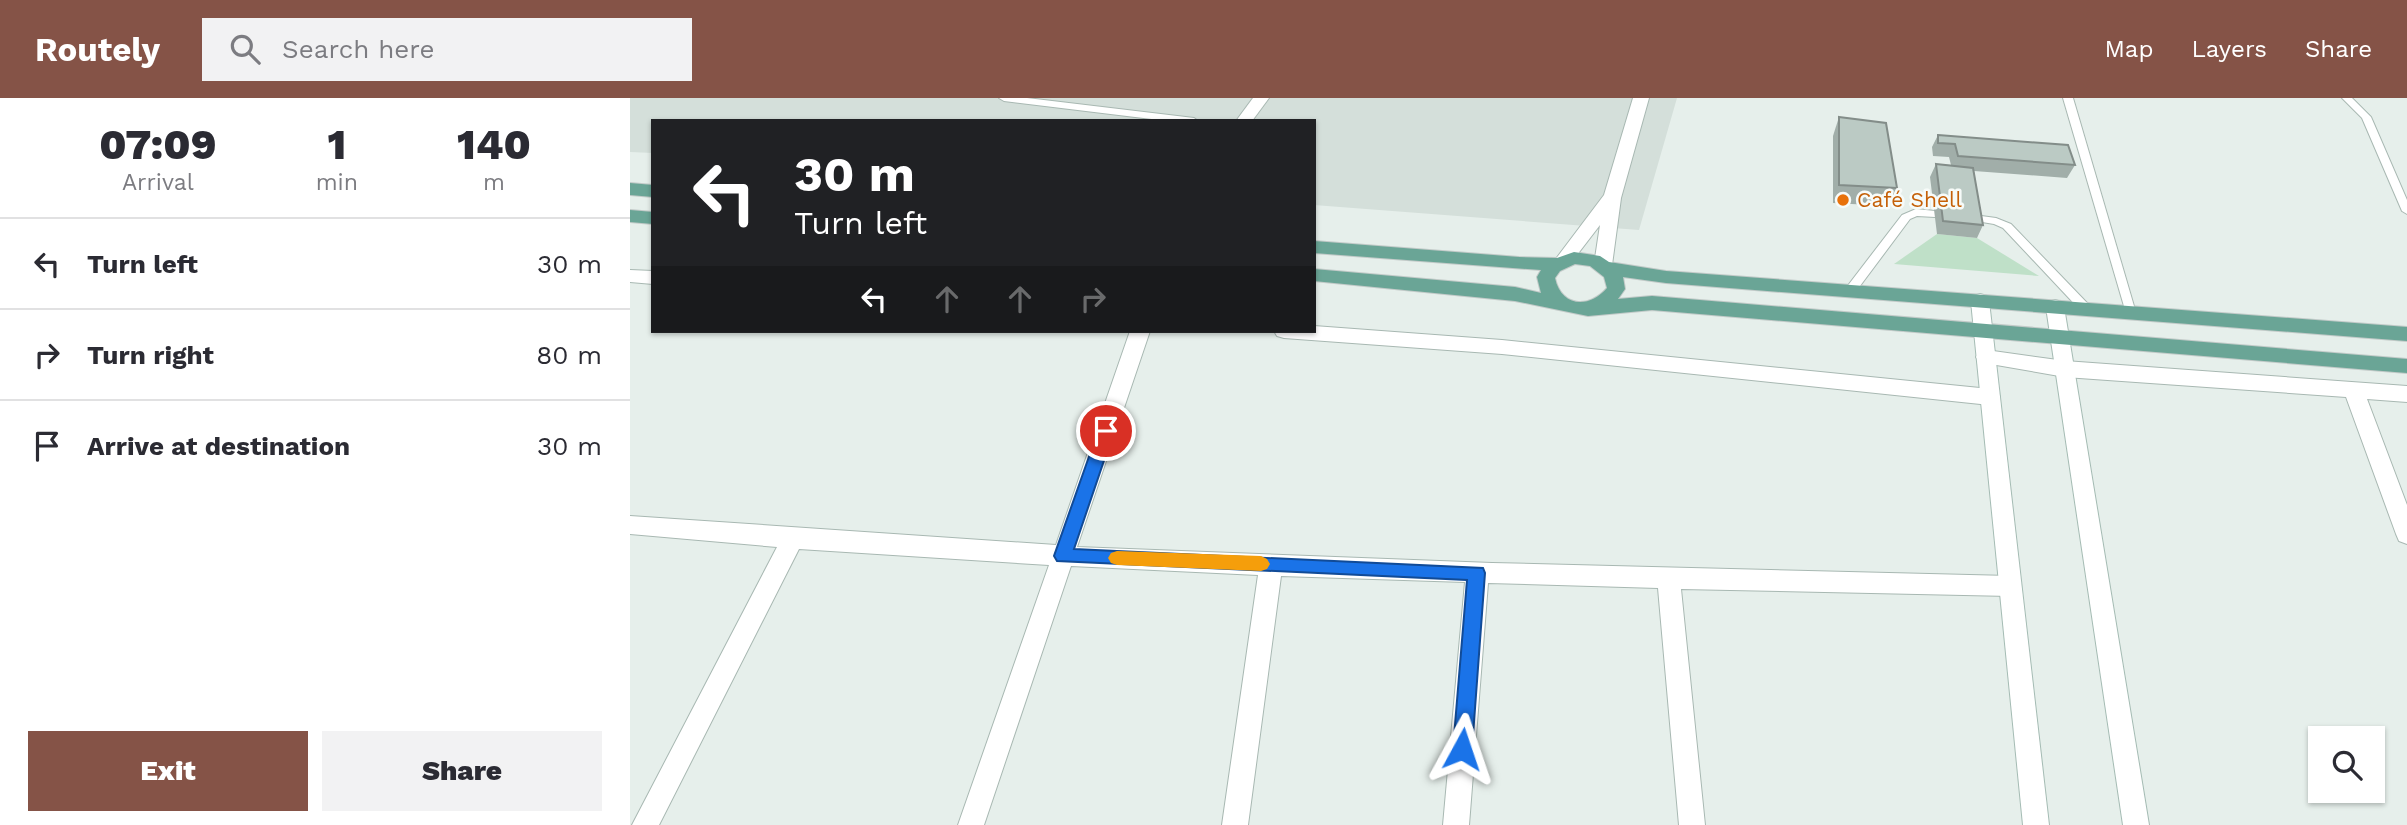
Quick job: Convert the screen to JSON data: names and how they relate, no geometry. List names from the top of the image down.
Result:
{
  "places": ["Café Shell"],
  "page": {
    "header": "Routely",
    "search": "Search here",
    "nav": ["Map", "Layers", "Share"],
    "eta": [
      "07:09",
      "Arrival",
      "1",
      "min",
      "140",
      "m"
    ],
    "turn": ["30 m", "Turn left"],
    "list": [
      {
        "name": "Turn left",
        "value": "30 m"
      },
      {
        "name": "Turn right",
        "value": "80 m"
      },
      {
        "name": "Arrive at destination",
        "value": "30 m"
      }
    ],
    "buttons": ["Exit", "Share"]
  }
}
